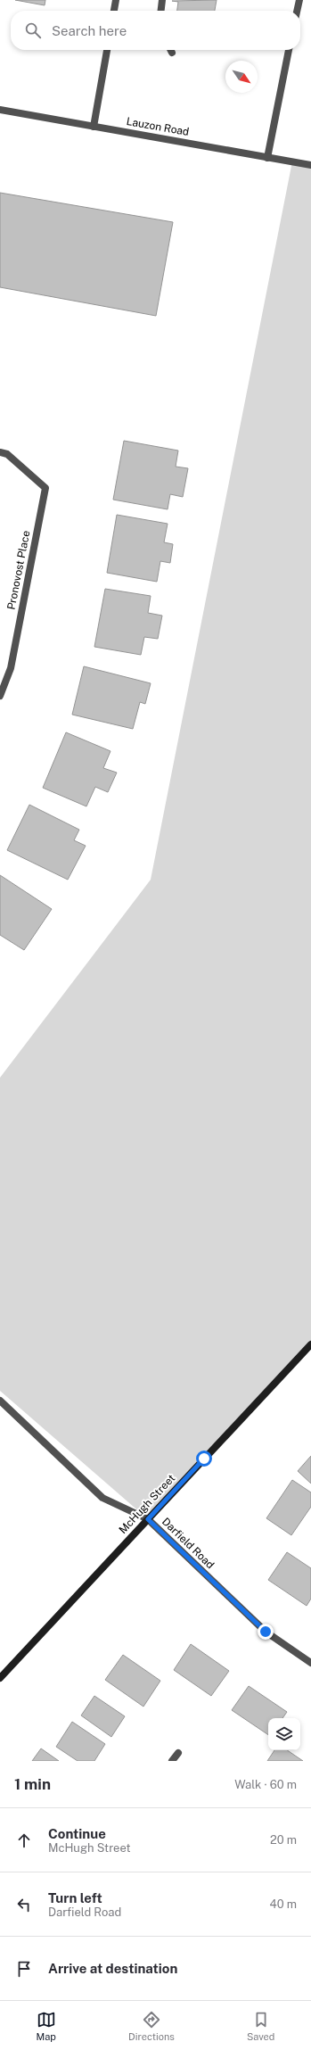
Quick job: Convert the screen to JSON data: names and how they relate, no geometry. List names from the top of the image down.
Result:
{
  "streets": {
    "main road": ["McHugh Street"],
    "street": ["Lauzon Road", "Pronovost Place", "Darfield Road"]
  },
  "crossings": [
    ["McHugh Street", "Darfield Road"]
  ],
  "north": "bottom right",
  "page": {
    "search": "Search here",
    "heading": ["1 min", "Walk · 60 m"],
    "list": [
      ["Continue", "McHugh Street", "20 m"],
      ["Turn left", "Darfield Road", "40 m"],
      "Arrive at destination"
    ],
    "nav": ["Map", "Directions", "Saved"]
  }
}
